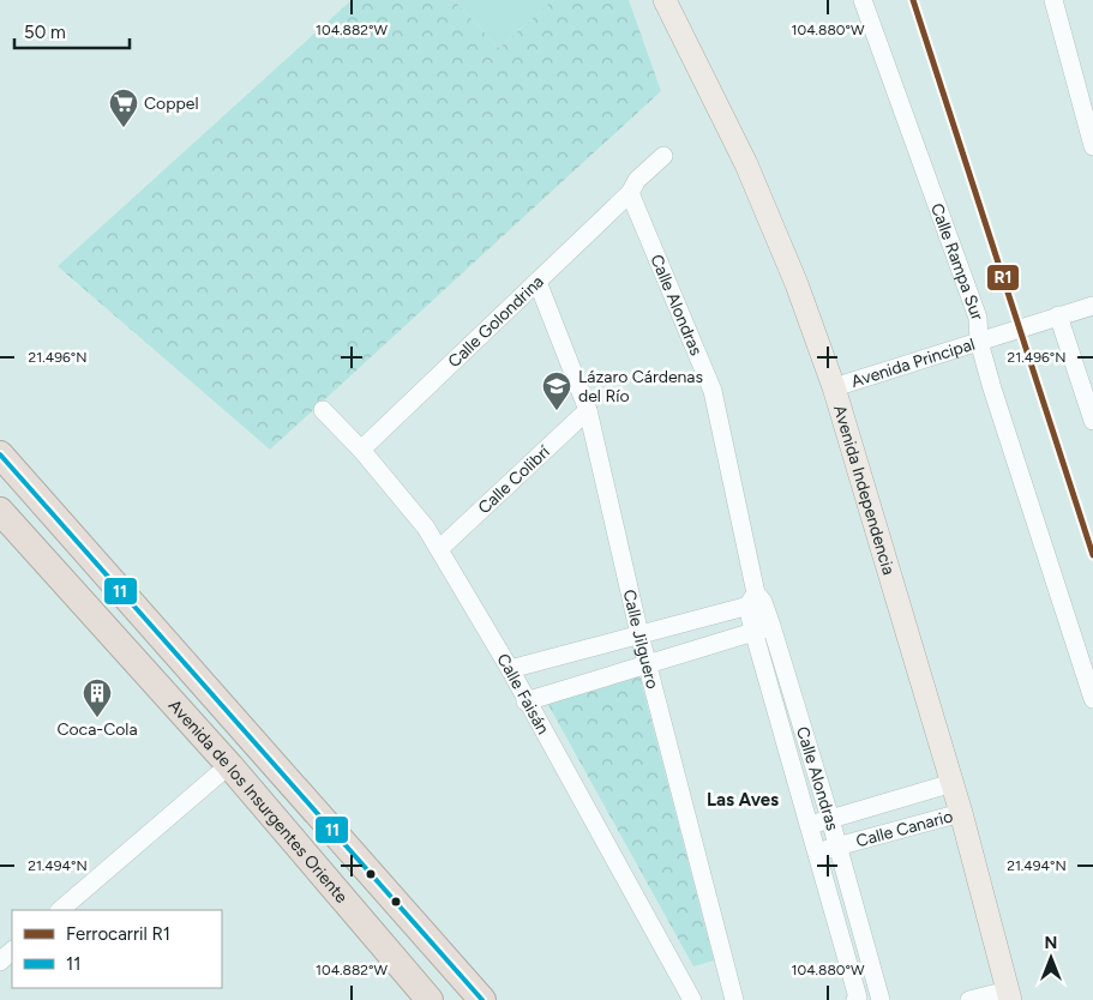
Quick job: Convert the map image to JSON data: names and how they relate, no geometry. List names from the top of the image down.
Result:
{
  "streets": {
    "highway": ["Avenida de los Insurgentes Oriente"],
    "main road": ["Avenida Independencia"],
    "street": [
      "Calle Rampa Sur",
      "Calle Alondras",
      "Calle Golondrina",
      "Avenida Principal",
      "Calle Colibrí",
      "Calle Jilguero",
      "Calle Faisán",
      "Calle Canario"
    ]
  },
  "crossings": [
    ["Calle Rampa Sur", "Avenida Principal"],
    ["Calle Alondras", "Calle Golondrina"],
    ["Calle Alondras", "Calle Canario"],
    ["Calle Golondrina", "Calle Jilguero"],
    ["Calle Golondrina", "Calle Faisán"],
    ["Avenida Principal", "Avenida Independencia"],
    ["Calle Colibrí", "Calle Jilguero"],
    ["Calle Colibrí", "Calle Faisán"],
    ["Avenida Independencia", "Calle Canario"]
  ],
  "districts": ["Las Aves"],
  "places": {
    "supermarket": ["Coppel"],
    "school or university": ["Lázaro Cárdenas del Río"],
    "building": ["Coca-Cola"]
  },
  "lines": ["rail line R1", "transit line 11"],
  "legend": ["Ferrocarril R1", "11"],
  "scale_bar": "50 m",
  "north": "top",
  "coordinates": [
    "104.882°W",
    "104.880°W",
    "21.496°N",
    "21.494°N"
  ]
}
